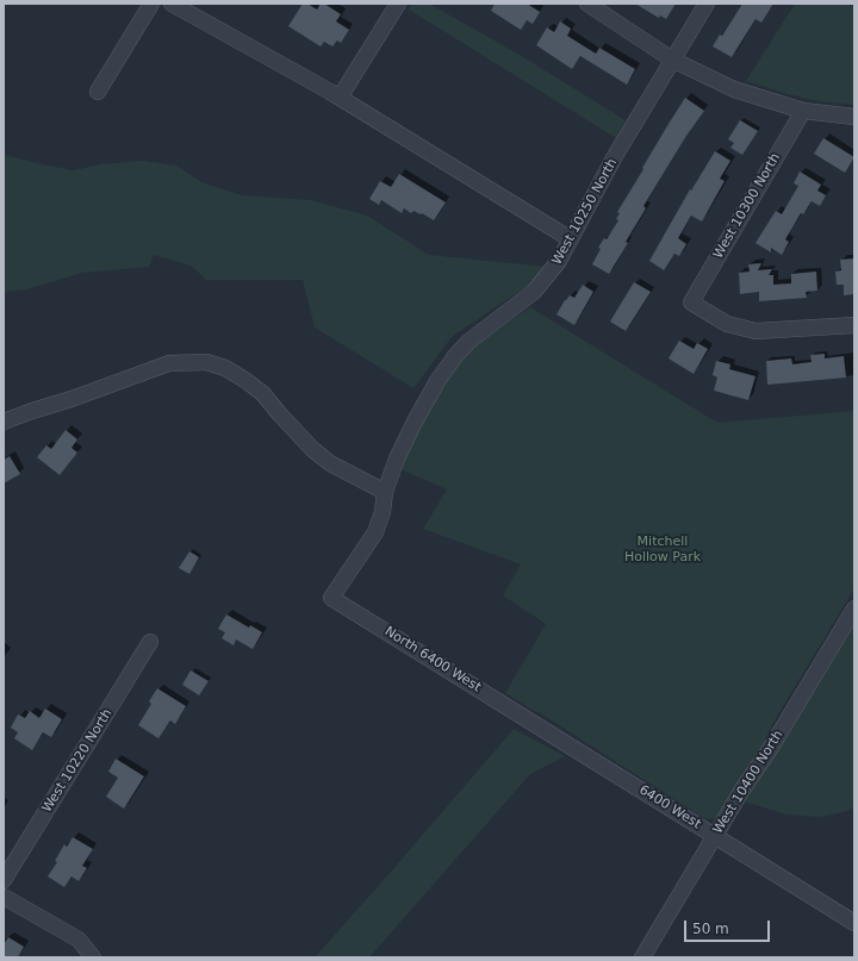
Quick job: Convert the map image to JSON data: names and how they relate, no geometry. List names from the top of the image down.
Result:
{
  "streets": {
    "street": [
      "West 10300 North",
      "West 10250 North",
      "North 6400 West",
      "West 10220 North",
      "West 10400 North",
      "6400 West"
    ]
  },
  "crossings": [
    ["West 10250 North", "North 6400 West"],
    ["North 6400 West", "6400 West"],
    ["West 10400 North", "6400 West"]
  ],
  "parks": ["Mitchell Hollow Park"],
  "scale_bar": "50 m"
}
